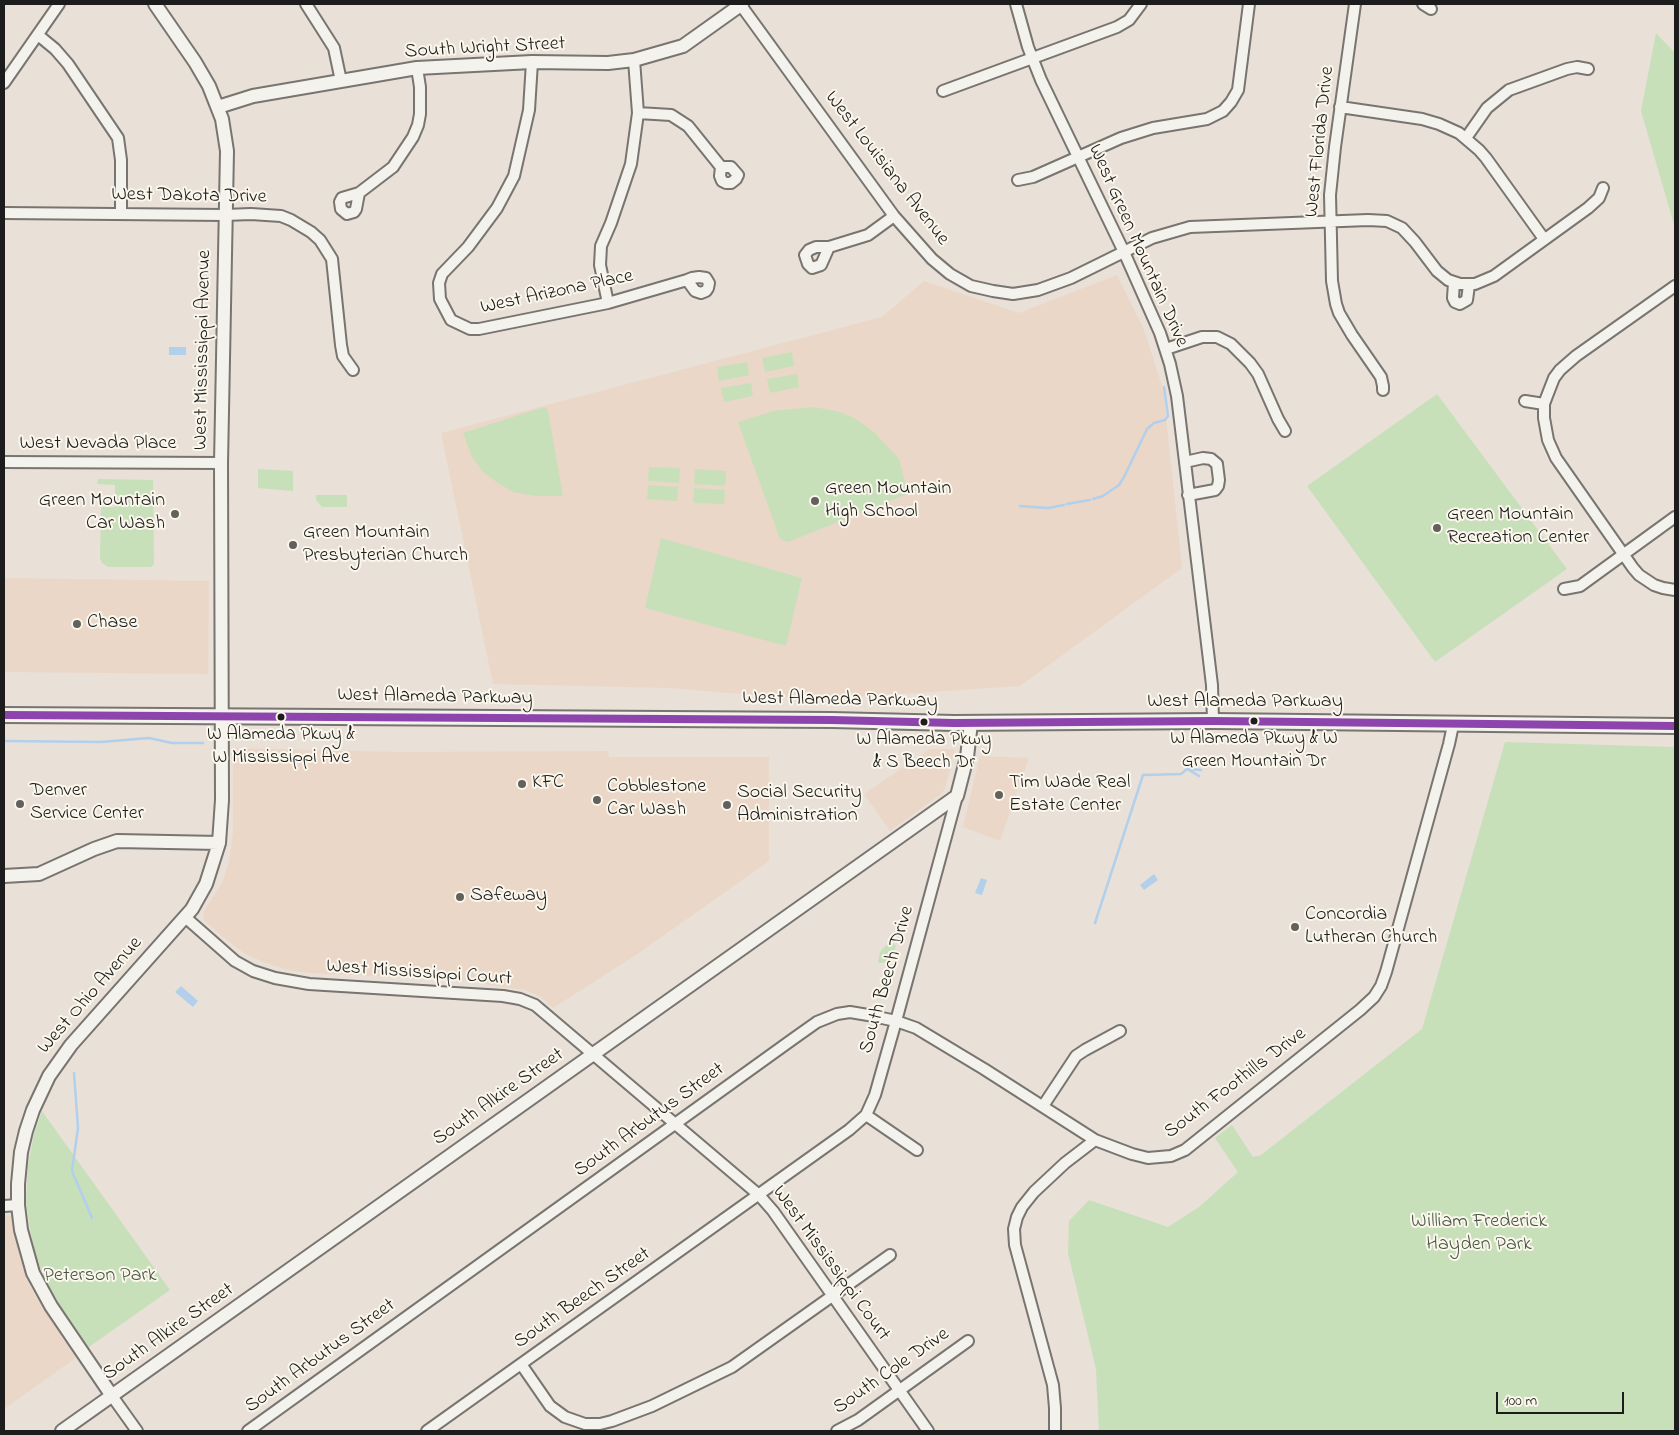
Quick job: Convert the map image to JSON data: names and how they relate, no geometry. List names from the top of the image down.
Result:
{
  "streets": {
    "main road": ["West Alameda Parkway"],
    "street": [
      "South Wright Street",
      "West Florida Drive",
      "West Louisiana Avenue",
      "West Dakota Drive",
      "West Green Mountain Drive",
      "West Arizona Place",
      "West Mississippi Avenue",
      "West Nevada Place",
      "West Mississippi Court",
      "South Beech Drive",
      "West Ohio Avenue",
      "South Foothills Drive",
      "South Alkire Street",
      "South Arbutus Street",
      "South Beech Street",
      "South Cole Drive"
    ]
  },
  "crossings": [
    ["South Wright Street", "West Louisiana Avenue"],
    ["South Wright Street", "West Arizona Place"],
    ["South Wright Street", "West Mississippi Avenue"],
    ["West Florida Drive", "West Louisiana Avenue"],
    ["West Louisiana Avenue", "West Green Mountain Drive"],
    ["West Dakota Drive", "West Mississippi Avenue"],
    ["West Green Mountain Drive", "West Alameda Parkway"],
    ["West Mississippi Avenue", "West Nevada Place"],
    ["West Mississippi Avenue", "West Alameda Parkway"],
    ["West Mississippi Avenue", "West Ohio Avenue"],
    ["West Alameda Parkway", "South Beech Drive"],
    ["West Alameda Parkway", "West Ohio Avenue"],
    ["West Alameda Parkway", "South Foothills Drive"],
    ["West Mississippi Court", "South Beech Drive"],
    ["West Mississippi Court", "West Ohio Avenue"],
    ["West Mississippi Court", "South Alkire Street"],
    ["West Mississippi Court", "South Arbutus Street"],
    ["West Mississippi Court", "South Beech Street"],
    ["West Mississippi Court", "South Cole Drive"],
    ["South Beech Drive", "South Alkire Street"],
    ["South Beech Drive", "South Arbutus Street"],
    ["South Beech Drive", "South Beech Street"],
    ["West Ohio Avenue", "South Alkire Street"],
    ["South Foothills Drive", "South Arbutus Street"]
  ],
  "parks": ["William Frederick Hayden Park", "Peterson Park"],
  "places": [
    "Green Mountain High School",
    "Green Mountain Car Wash",
    "Green Mountain Recreation Center",
    "Green Mountain Presbyterian Church",
    "Chase",
    "W Alameda Pkwy & W Mississippi Ave",
    "W Alameda Pkwy & W Green Mountain Dr",
    "W Alameda Pkwy & S Beech Dr",
    "KFC",
    "Tim Wade Real Estate Center",
    "Cobblestone Car Wash",
    "Denver Service Center",
    "Social Security Administration",
    "Safeway",
    "Concordia Lutheran Church"
  ],
  "scale_bar": "100 m"
}
